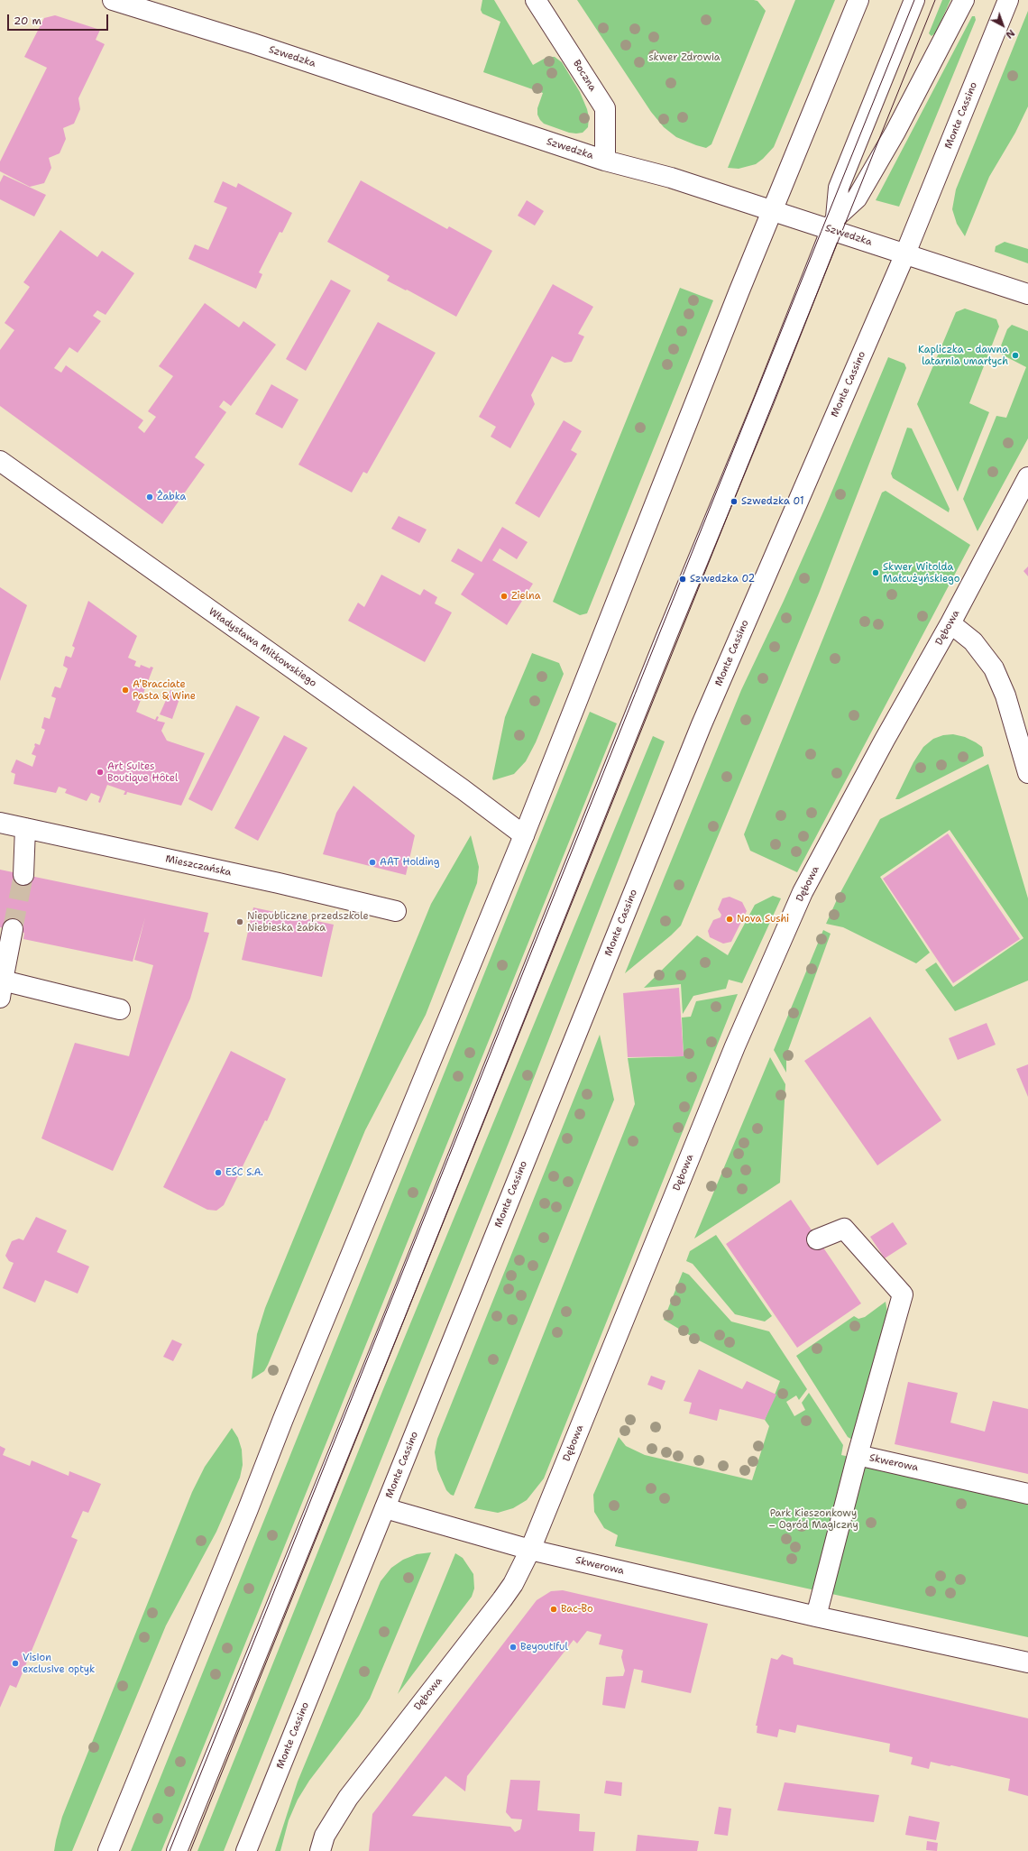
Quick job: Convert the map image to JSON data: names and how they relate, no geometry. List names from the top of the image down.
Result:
{
  "streets": {
    "street": [
      "Szwedzka",
      "Boczna",
      "Monte Cassino",
      "Dębowa",
      "Władysława Mitkowskiego",
      "Mieszczańska",
      "Skwerowa"
    ]
  },
  "crossings": [
    ["Szwedzka", "Boczna"],
    ["Szwedzka", "Monte Cassino"],
    ["Monte Cassino", "Skwerowa"],
    ["Dębowa", "Skwerowa"]
  ],
  "parks": ["skwer Zdrowia", "Park Kieszonkowy – Ogród Magiczny"],
  "places": [
    "Kapliczka - dawna latarnia umarłych",
    "Żabka",
    "Szwedzka 01",
    "Skwer Witolda Małcużyńskiego",
    "Szwedzka 02",
    "Zielna",
    "A'Bracciate Pasta & Wine",
    "Art Suites Boutique Hôtel",
    "AAT Holding",
    "Nova Sushi",
    "Niepubliczne przedszkole Niebieska żabka",
    "ESC S.A.",
    "Bac-Bo",
    "Beyoutiful",
    "Vision exclusive optyk"
  ],
  "scale_bar": "20 m",
  "north": "bottom right"
}
